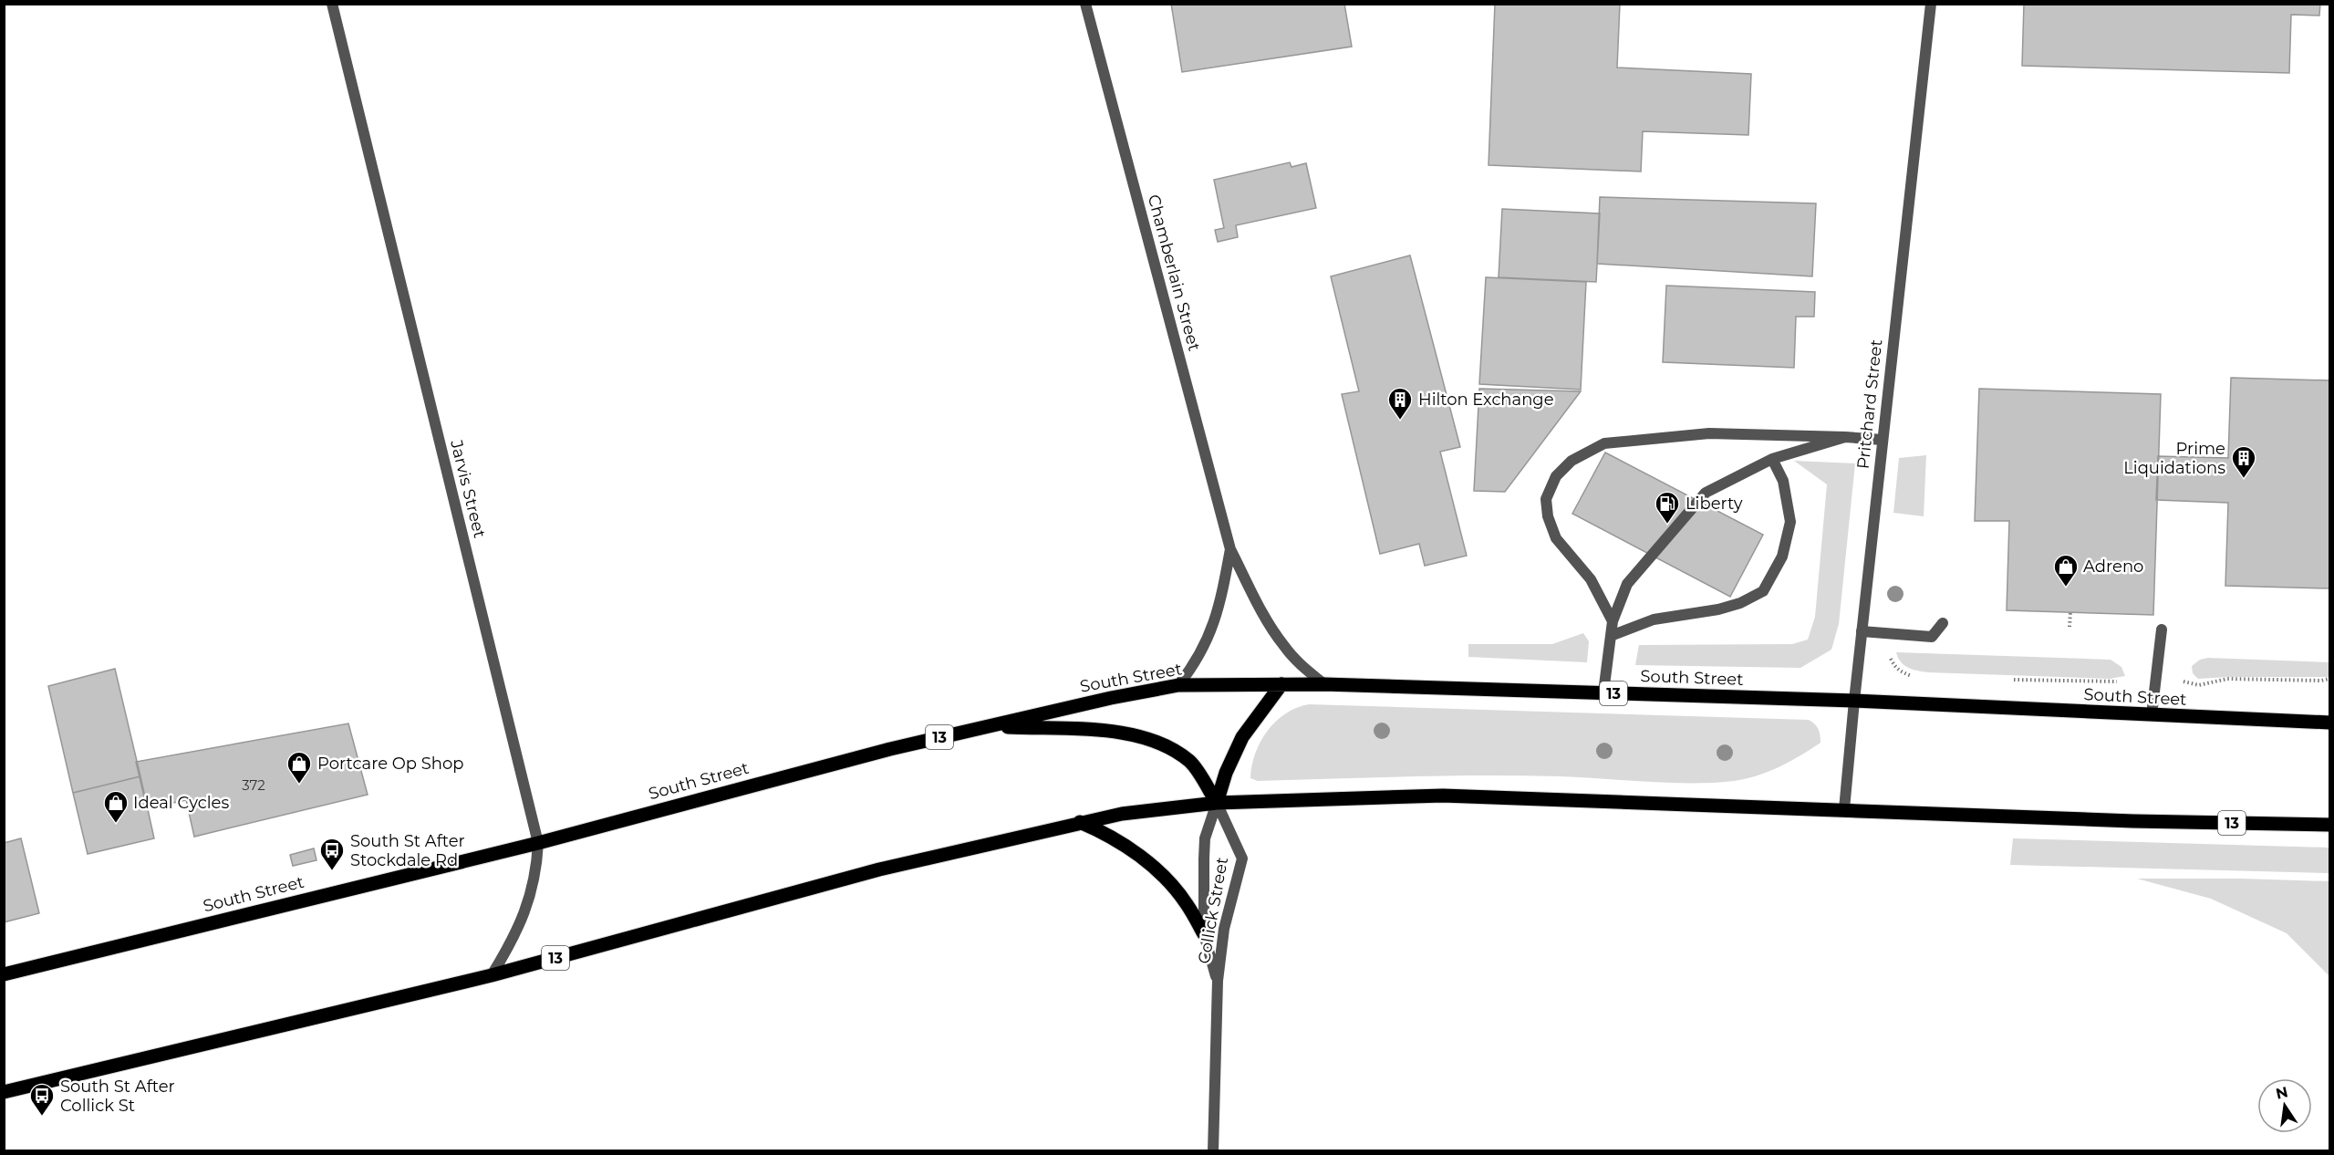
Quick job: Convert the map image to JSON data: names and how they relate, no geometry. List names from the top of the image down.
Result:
{
  "streets": {
    "main road": ["South Street", "13"],
    "street": [
      "Chamberlain Street",
      "Pritchard Street",
      "Jarvis Street",
      "Collick Street"
    ]
  },
  "crossings": [
    ["Chamberlain Street", "South Street"],
    ["Pritchard Street", "South Street"],
    ["Pritchard Street", "13"],
    ["Jarvis Street", "South Street"],
    ["Jarvis Street", "13"],
    ["13", "Collick Street"]
  ],
  "places": {
    "building": ["Hilton Exchange", "Prime Liquidations"],
    "fuel station": ["Liberty"],
    "shop": ["Adreno", "Portcare Op Shop", "Ideal Cycles"],
    "bus stop": ["South St After Stockdale Rd", "South St After Collick St"]
  },
  "house_numbers": ["372"],
  "north": "top"
}
